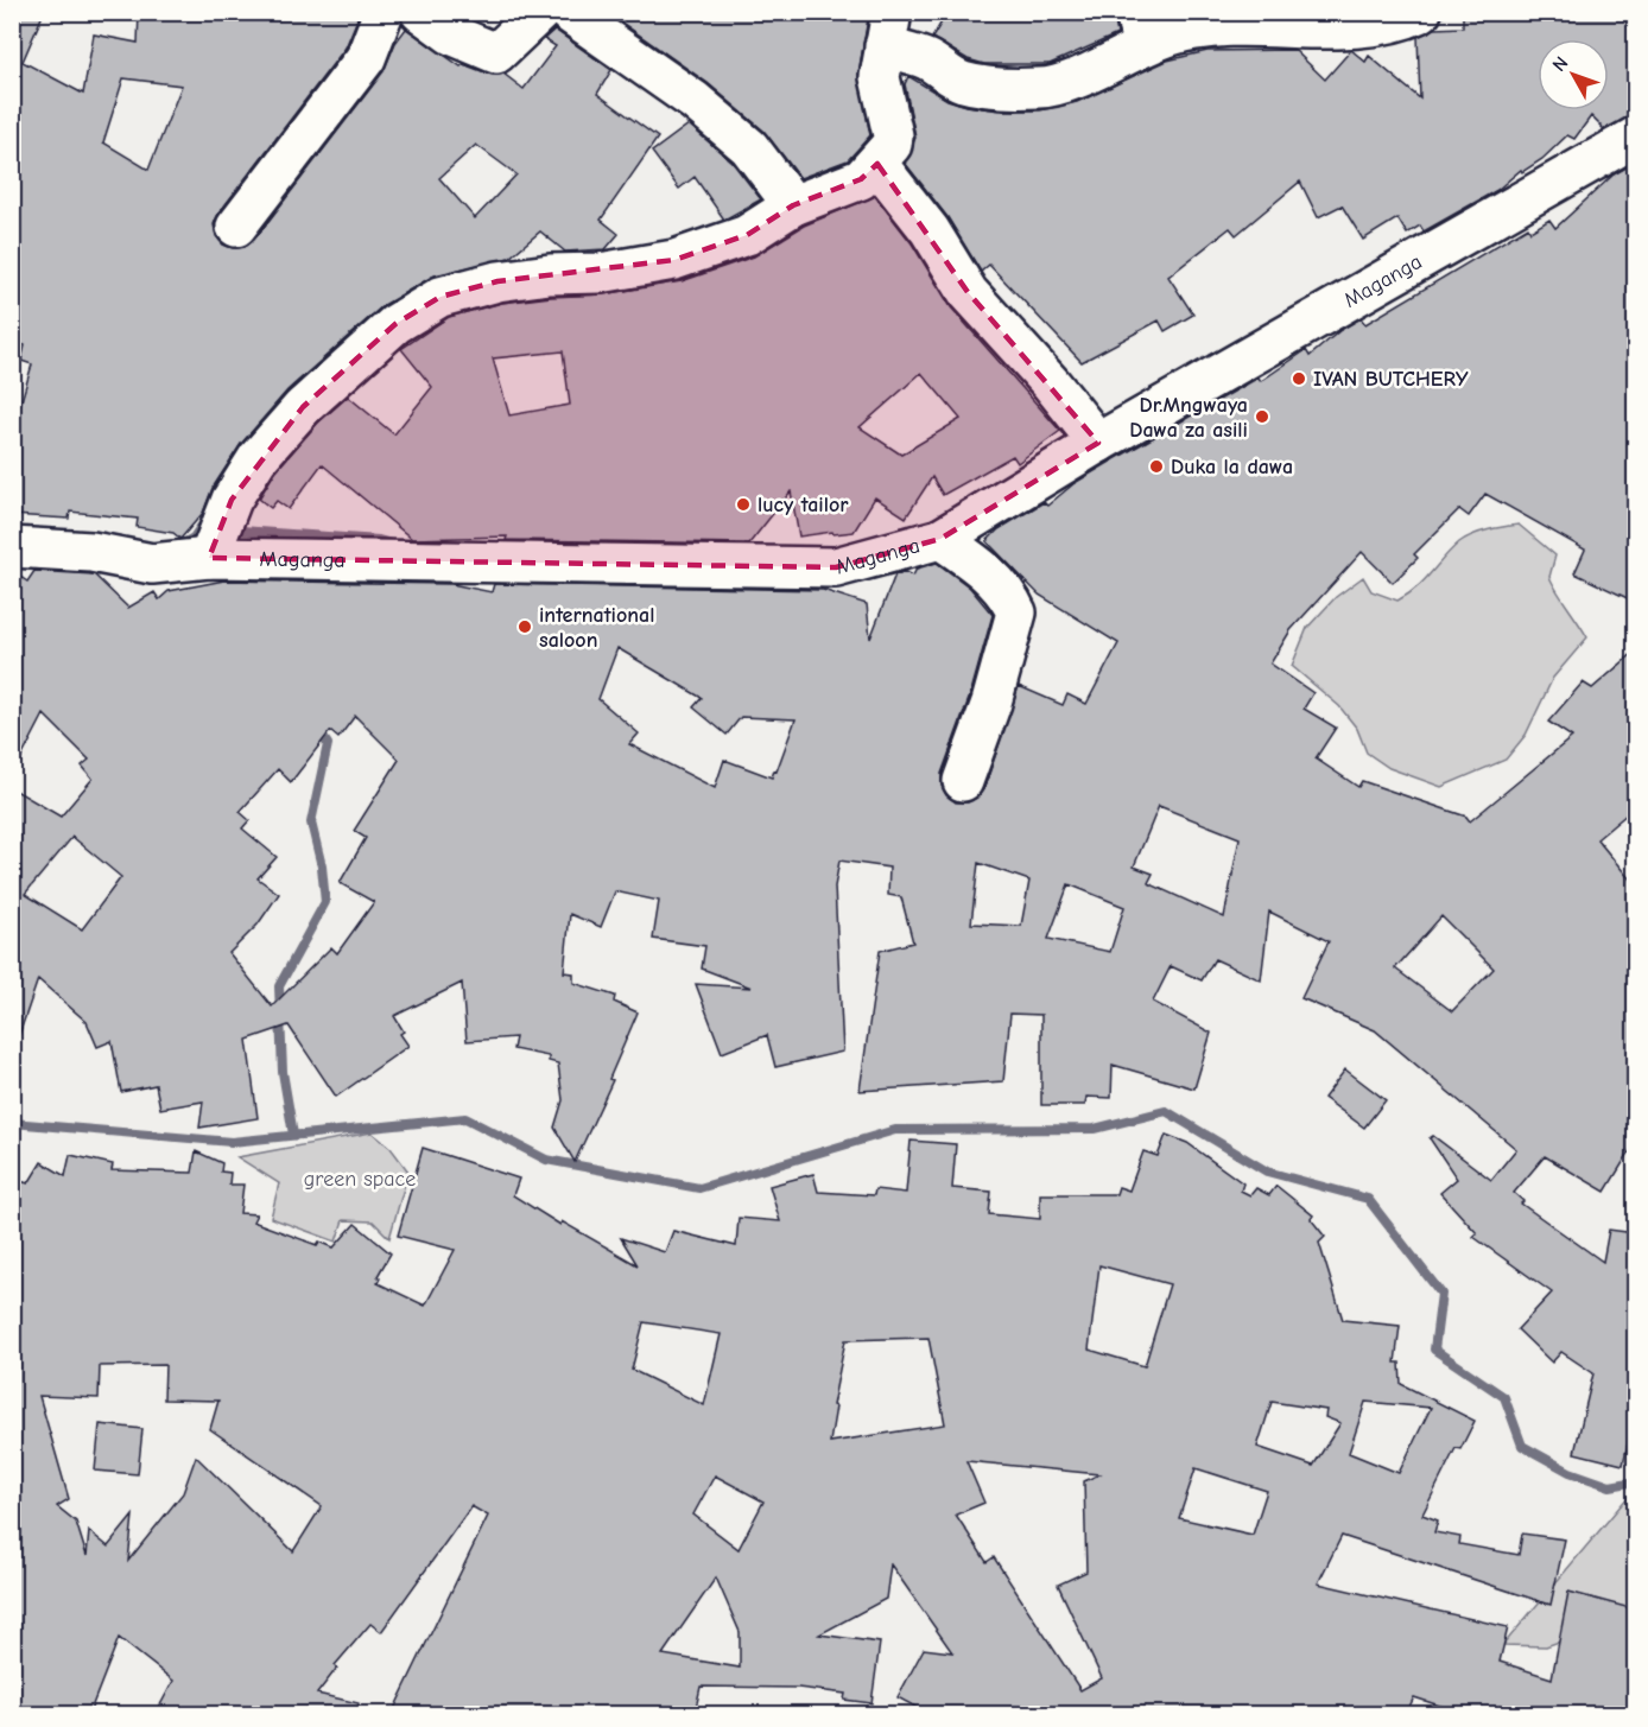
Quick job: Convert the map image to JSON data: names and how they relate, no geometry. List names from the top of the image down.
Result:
{
  "streets": {
    "street": ["Maganga"]
  },
  "parks": ["green space"],
  "places": [
    "IVAN BUTCHERY",
    "Dr.Mngwaya Dawa za asili",
    "Duka la dawa",
    "lucy tailor",
    "international saloon"
  ],
  "north": "top left"
}
